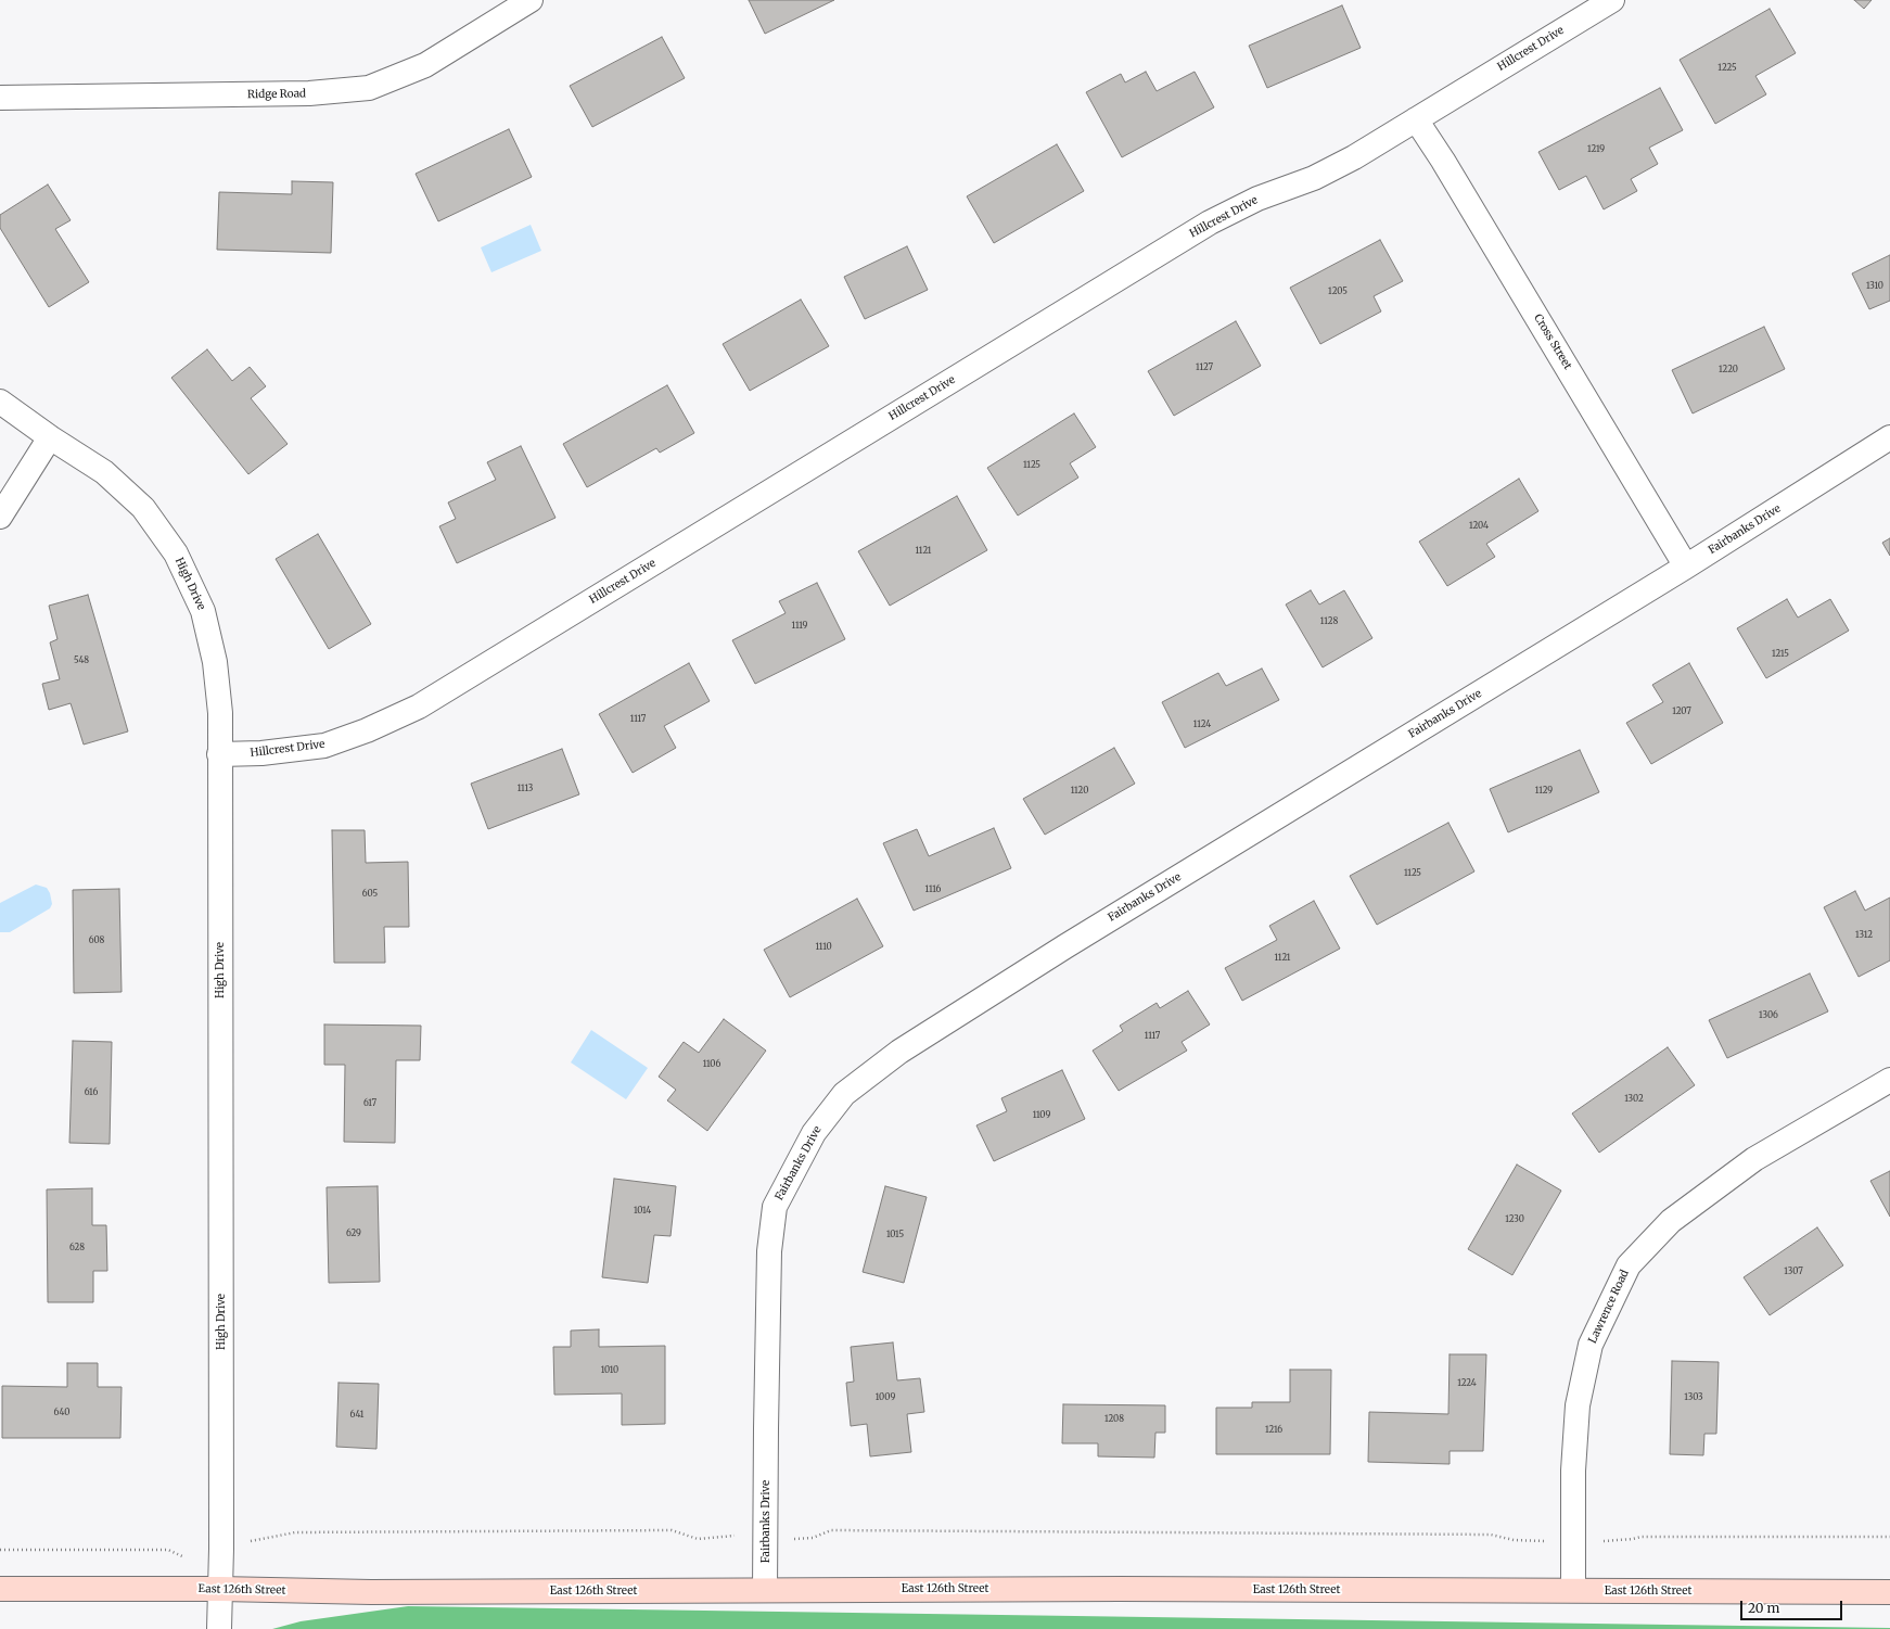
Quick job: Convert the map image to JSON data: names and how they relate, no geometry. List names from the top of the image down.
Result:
{
  "streets": {
    "street": [
      "Hillcrest Drive",
      "Ridge Road",
      "Cross Street",
      "Fairbanks Drive",
      "High Drive",
      "Lawrence Road",
      "East 126th Street"
    ]
  },
  "crossings": [
    ["Hillcrest Drive", "Cross Street"],
    ["Hillcrest Drive", "High Drive"],
    ["Cross Street", "Fairbanks Drive"],
    ["Fairbanks Drive", "East 126th Street"],
    ["High Drive", "East 126th Street"],
    ["Lawrence Road", "East 126th Street"]
  ],
  "house_numbers": [
    "1225",
    "1219",
    "1310",
    "1205",
    "1127",
    "1220",
    "1125",
    "1204",
    "1121",
    "1128",
    "1119",
    "1215",
    "548",
    "1207",
    "1117",
    "1124",
    "1113",
    "1120",
    "1129",
    "1125",
    "1116",
    "605",
    "1312",
    "608",
    "1110",
    "1121",
    "1306",
    "1117",
    "1106",
    "616",
    "1302",
    "617",
    "1109",
    "1014",
    "1230",
    "629",
    "1015",
    "628",
    "1307",
    "1010",
    "1224",
    "1009",
    "1303",
    "640",
    "641",
    "1208",
    "1216"
  ],
  "scale_bar": "20 m"
}
